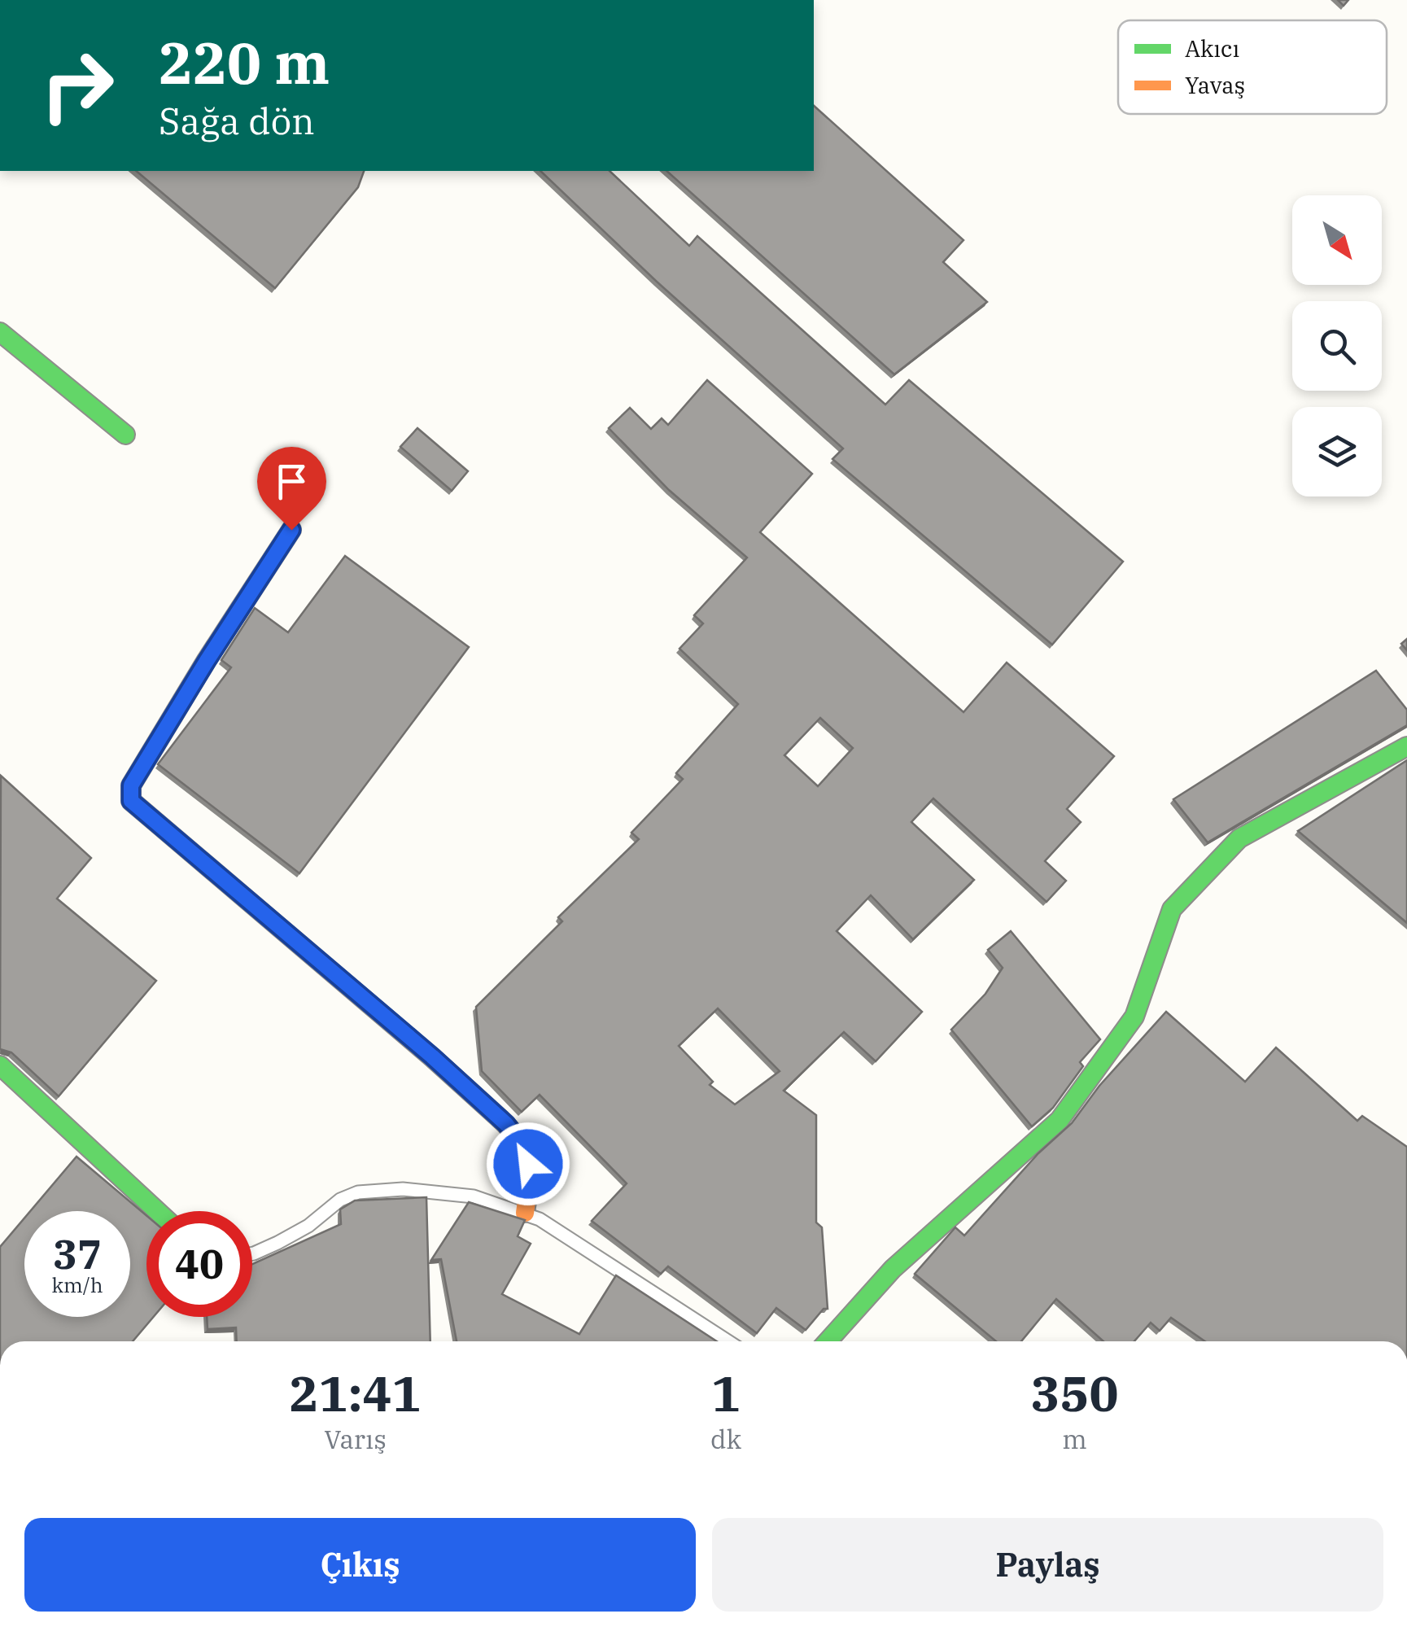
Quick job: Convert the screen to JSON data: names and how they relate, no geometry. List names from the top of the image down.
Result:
{
  "legend": ["Akıcı", "Yavaş"],
  "north": "bottom right",
  "page": {
    "turn": ["220 m", "Sağa dön"],
    "speed": "37 km/h",
    "limit": "40",
    "eta": [
      "21:41",
      "Varış",
      "1",
      "dk",
      "350",
      "m"
    ],
    "buttons": ["Çıkış", "Paylaş"]
  }
}
